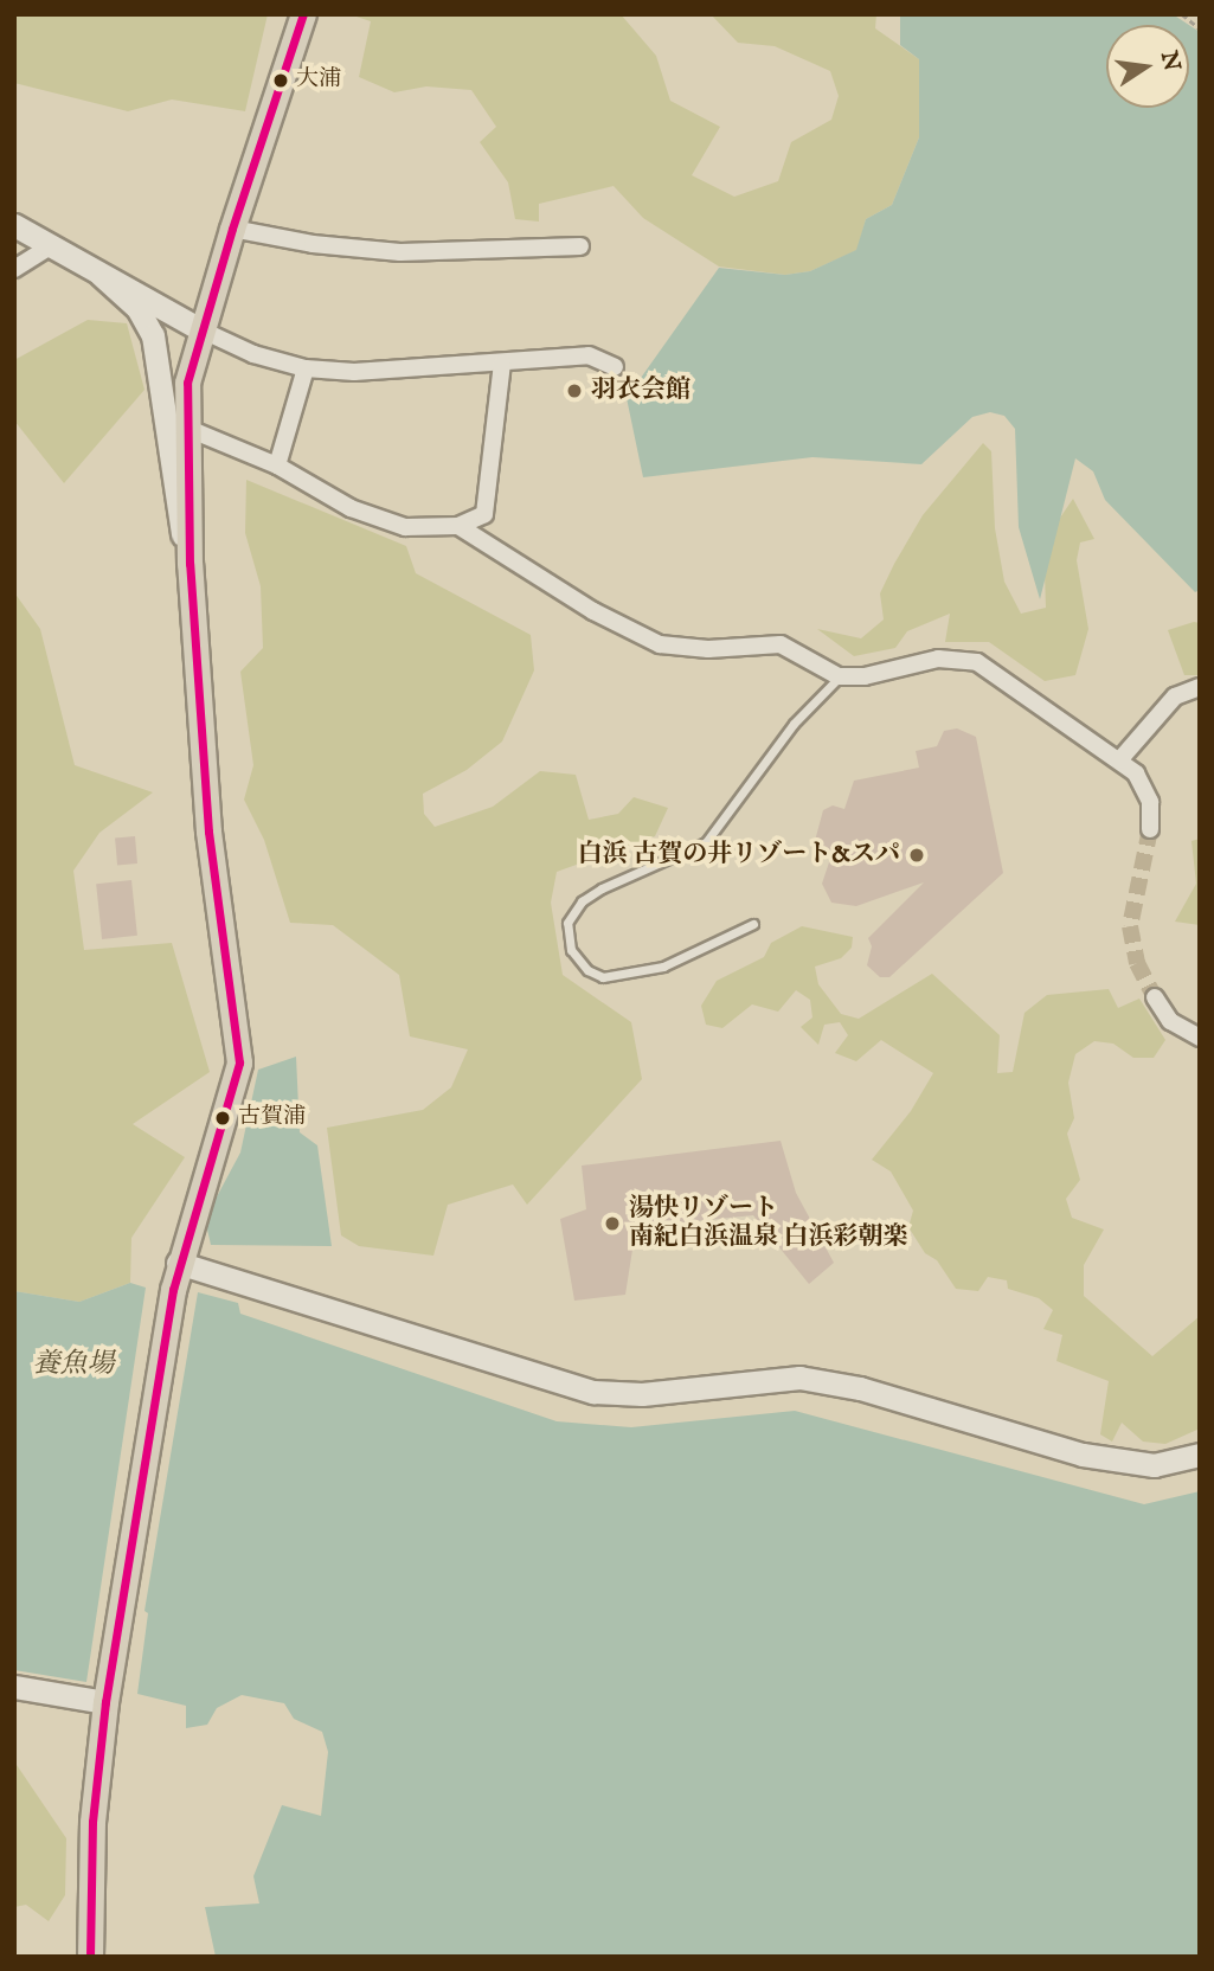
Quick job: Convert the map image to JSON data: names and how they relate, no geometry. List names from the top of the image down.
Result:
{
  "water": ["養魚場"],
  "places": [
    "大浦",
    "羽衣会館",
    "白浜 古賀の井リゾート&スパ",
    "古賀浦",
    "湯快リゾート 南紀白浜温泉 白浜彩朝楽"
  ],
  "north": "right"
}
